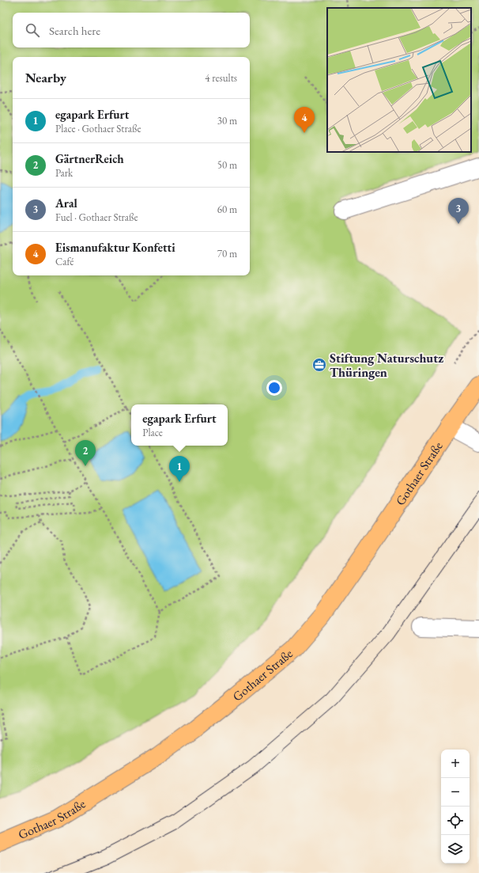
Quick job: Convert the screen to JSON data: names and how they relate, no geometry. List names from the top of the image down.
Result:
{
  "streets": {
    "main road": ["Gothaer Straße"]
  },
  "places": {
    "office": ["Stiftung Naturschutz Thüringen"]
  },
  "page": {
    "search": "Search here",
    "heading": ["Nearby", "4 results"],
    "list": [
      {
        "mark": "1",
        "name": "egapark Erfurt",
        "note": "Place · Gothaer Straße",
        "value": "30 m"
      },
      {
        "mark": "2",
        "name": "GärtnerReich",
        "note": "Park",
        "value": "50 m"
      },
      {
        "mark": "3",
        "name": "Aral",
        "note": "Fuel · Gothaer Straße",
        "value": "60 m"
      },
      {
        "mark": "4",
        "name": "Eismanufaktur Konfetti",
        "note": "Café",
        "value": "70 m"
      }
    ],
    "pins": [
      "4",
      "3",
      "2",
      "1"
    ],
    "popup": ["egapark Erfurt", "Place"],
    "map_buttons": ["+", "−"]
  }
}
